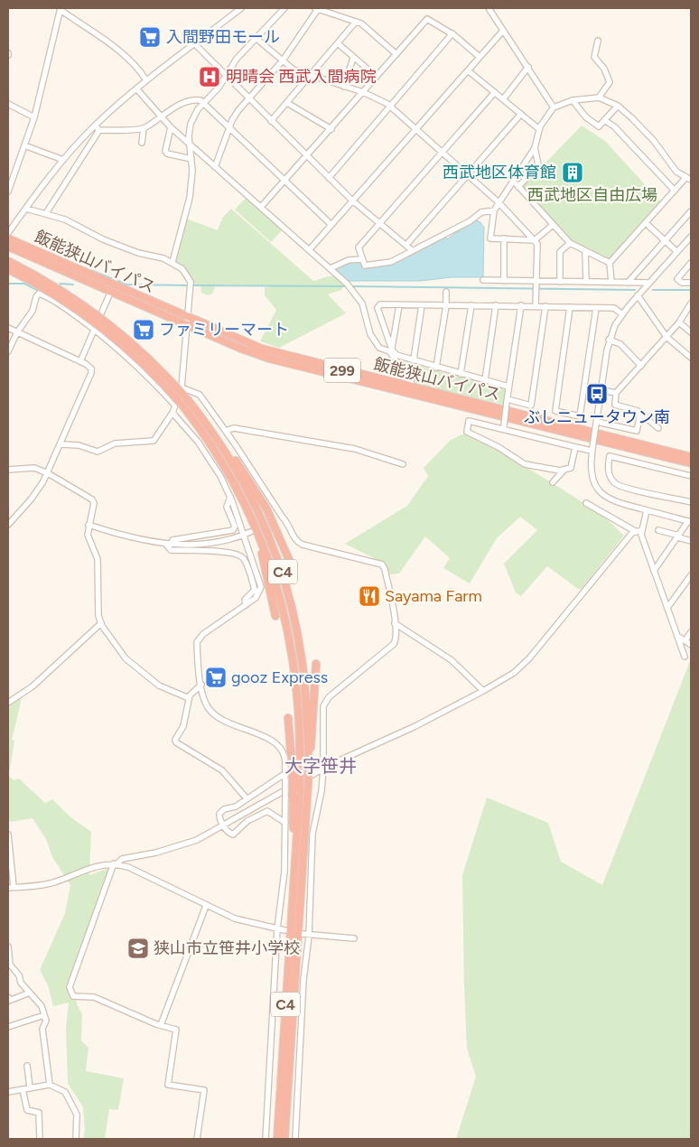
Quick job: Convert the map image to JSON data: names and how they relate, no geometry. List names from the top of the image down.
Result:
{
  "streets": {
    "highway": ["飯能狭山バイパス", "299", "C4"]
  },
  "districts": ["大字笹井"],
  "parks": ["西武地区自由広場"],
  "places": {
    "supermarket": ["入間野田モール", "ファミリーマート", "gooz Express"],
    "hospital": ["明晴会 西武入間病院"],
    "building": ["西武地区体育館"],
    "bus stop": ["ぶしニュータウン南"],
    "restaurant": ["Sayama Farm"],
    "school or university": ["狭山市立笹井小学校"]
  }
}
